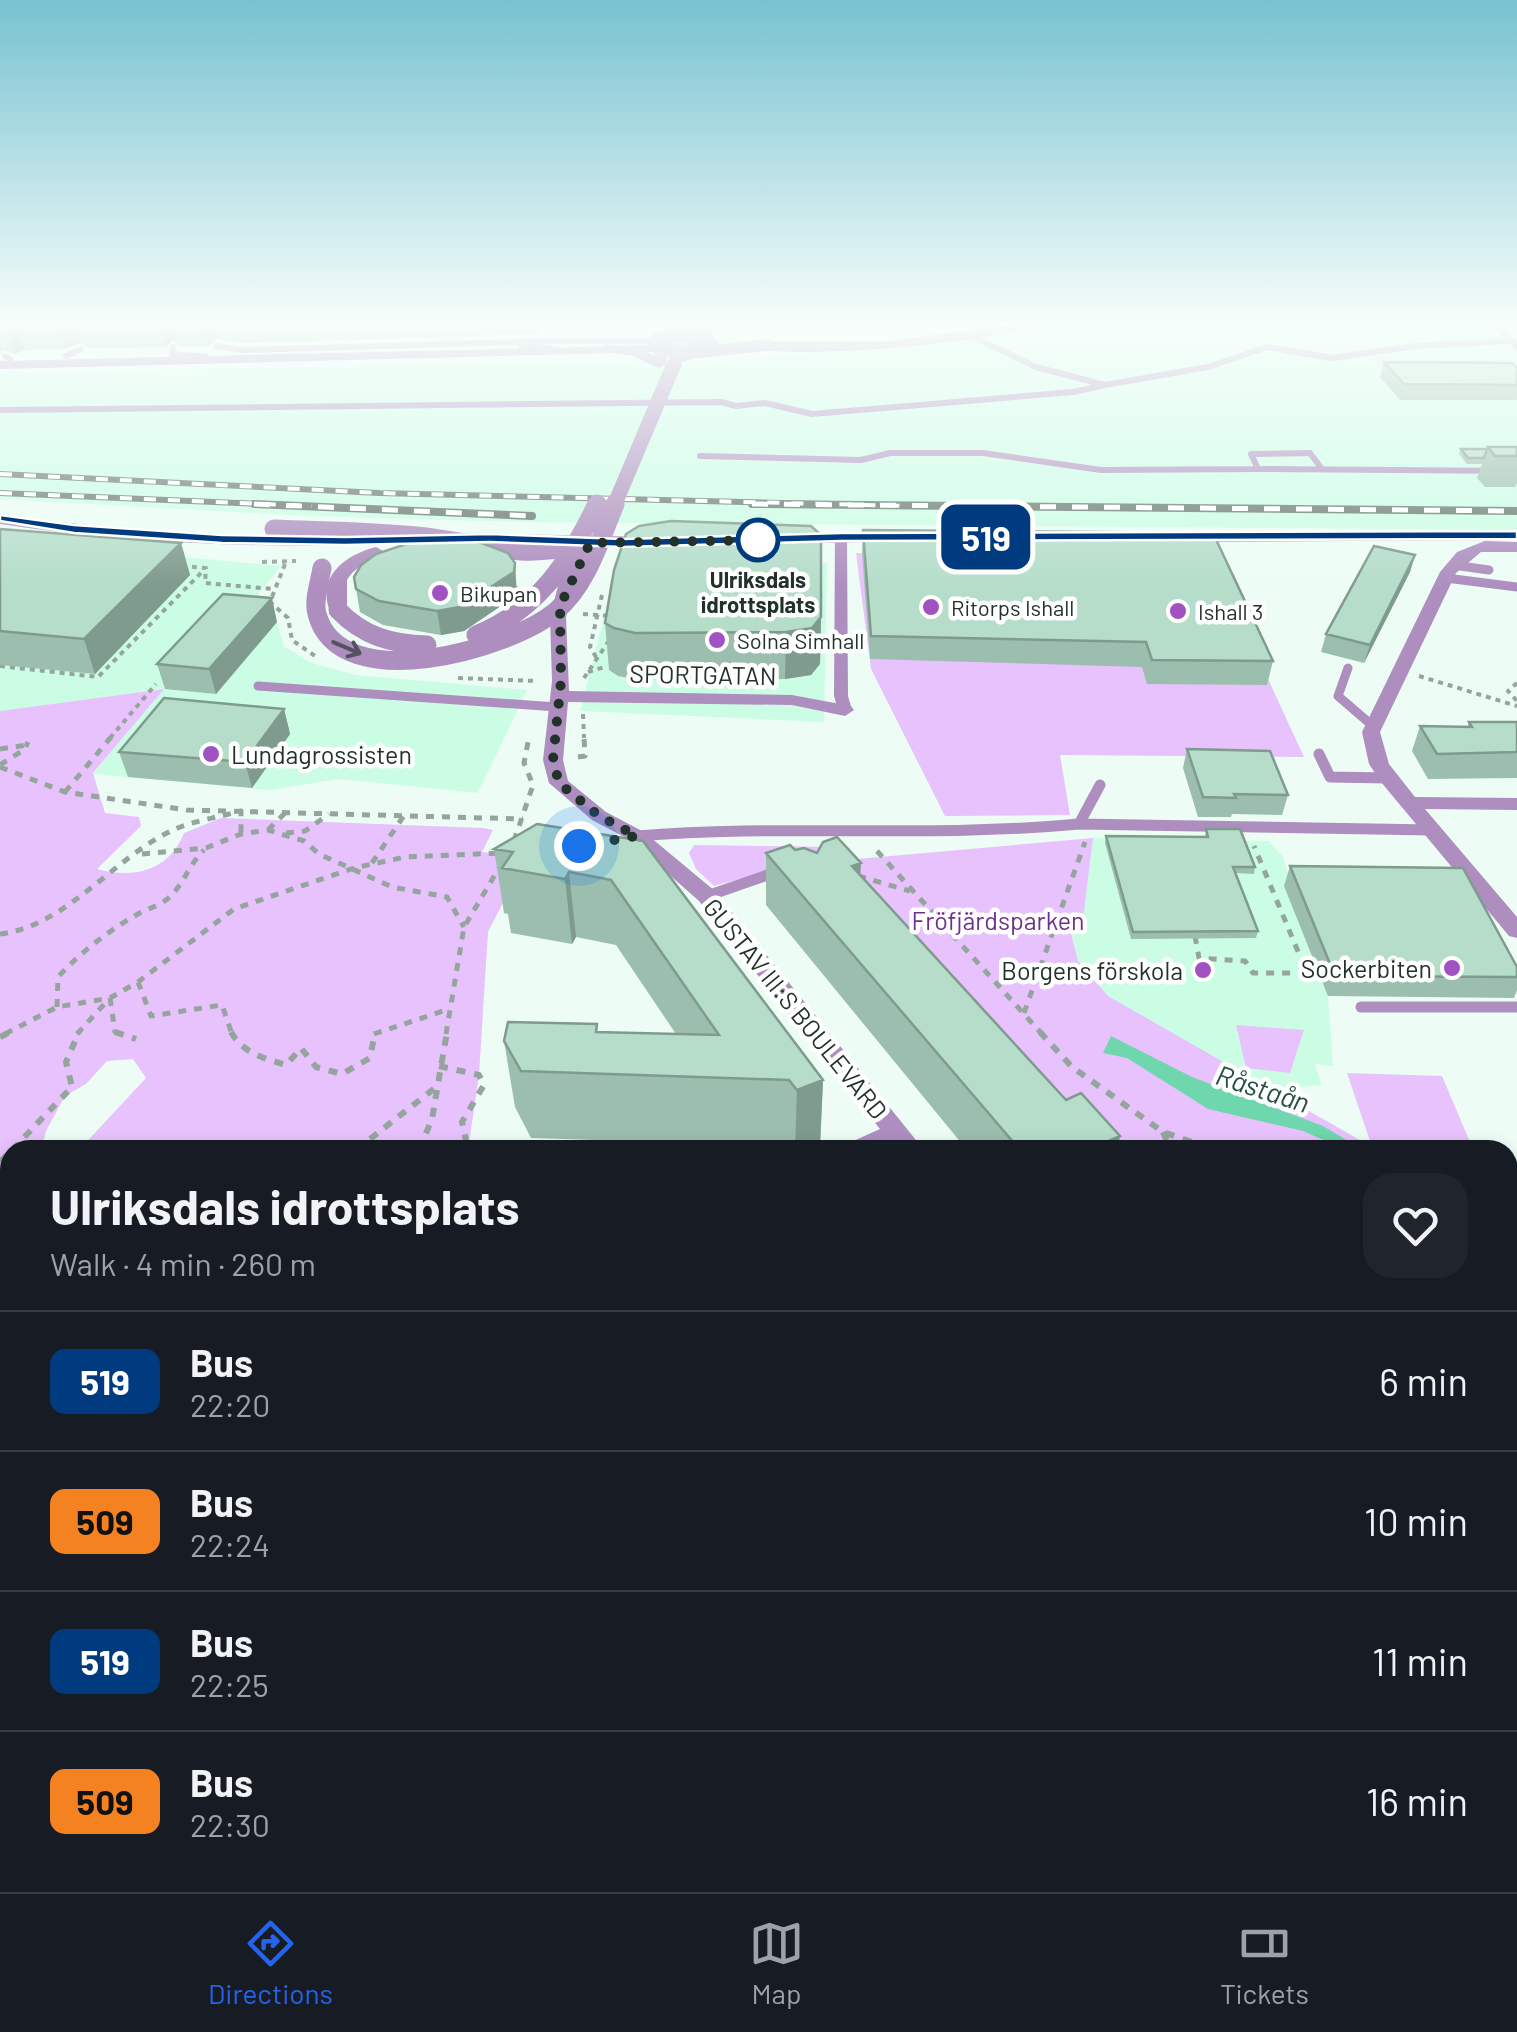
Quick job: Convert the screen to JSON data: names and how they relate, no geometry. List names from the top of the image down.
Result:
{
  "streets": {
    "street": ["SPORTGATAN", "GUSTAV III:S BOULEVARD"]
  },
  "crossings": [
    ["SPORTGATAN", "GUSTAV III:S BOULEVARD"]
  ],
  "water": ["Råstaån"],
  "parks": ["Fröfjärdsparken"],
  "places": [
    "Ulriksdals idrottsplats",
    "Bikupan",
    "Ritorps Ishall",
    "Ishall 3",
    "Solna Simhall",
    "Lundagrossisten",
    "Sockerbiten",
    "Borgens förskola"
  ],
  "lines": ["bus line 519"],
  "page": {
    "on_map": "519",
    "heading": ["Ulriksdals idrottsplats", "Walk · 4 min · 260 m"],
    "list": [
      {
        "mark": "519",
        "name": "Bus",
        "note": "22:20",
        "value": "6 min"
      },
      {
        "mark": "509",
        "name": "Bus",
        "note": "22:24",
        "value": "10 min"
      },
      {
        "mark": "519",
        "name": "Bus",
        "note": "22:25",
        "value": "11 min"
      },
      {
        "mark": "509",
        "name": "Bus",
        "note": "22:30",
        "value": "16 min"
      }
    ],
    "tabs": ["Directions", "Map", "Tickets"]
  }
}
